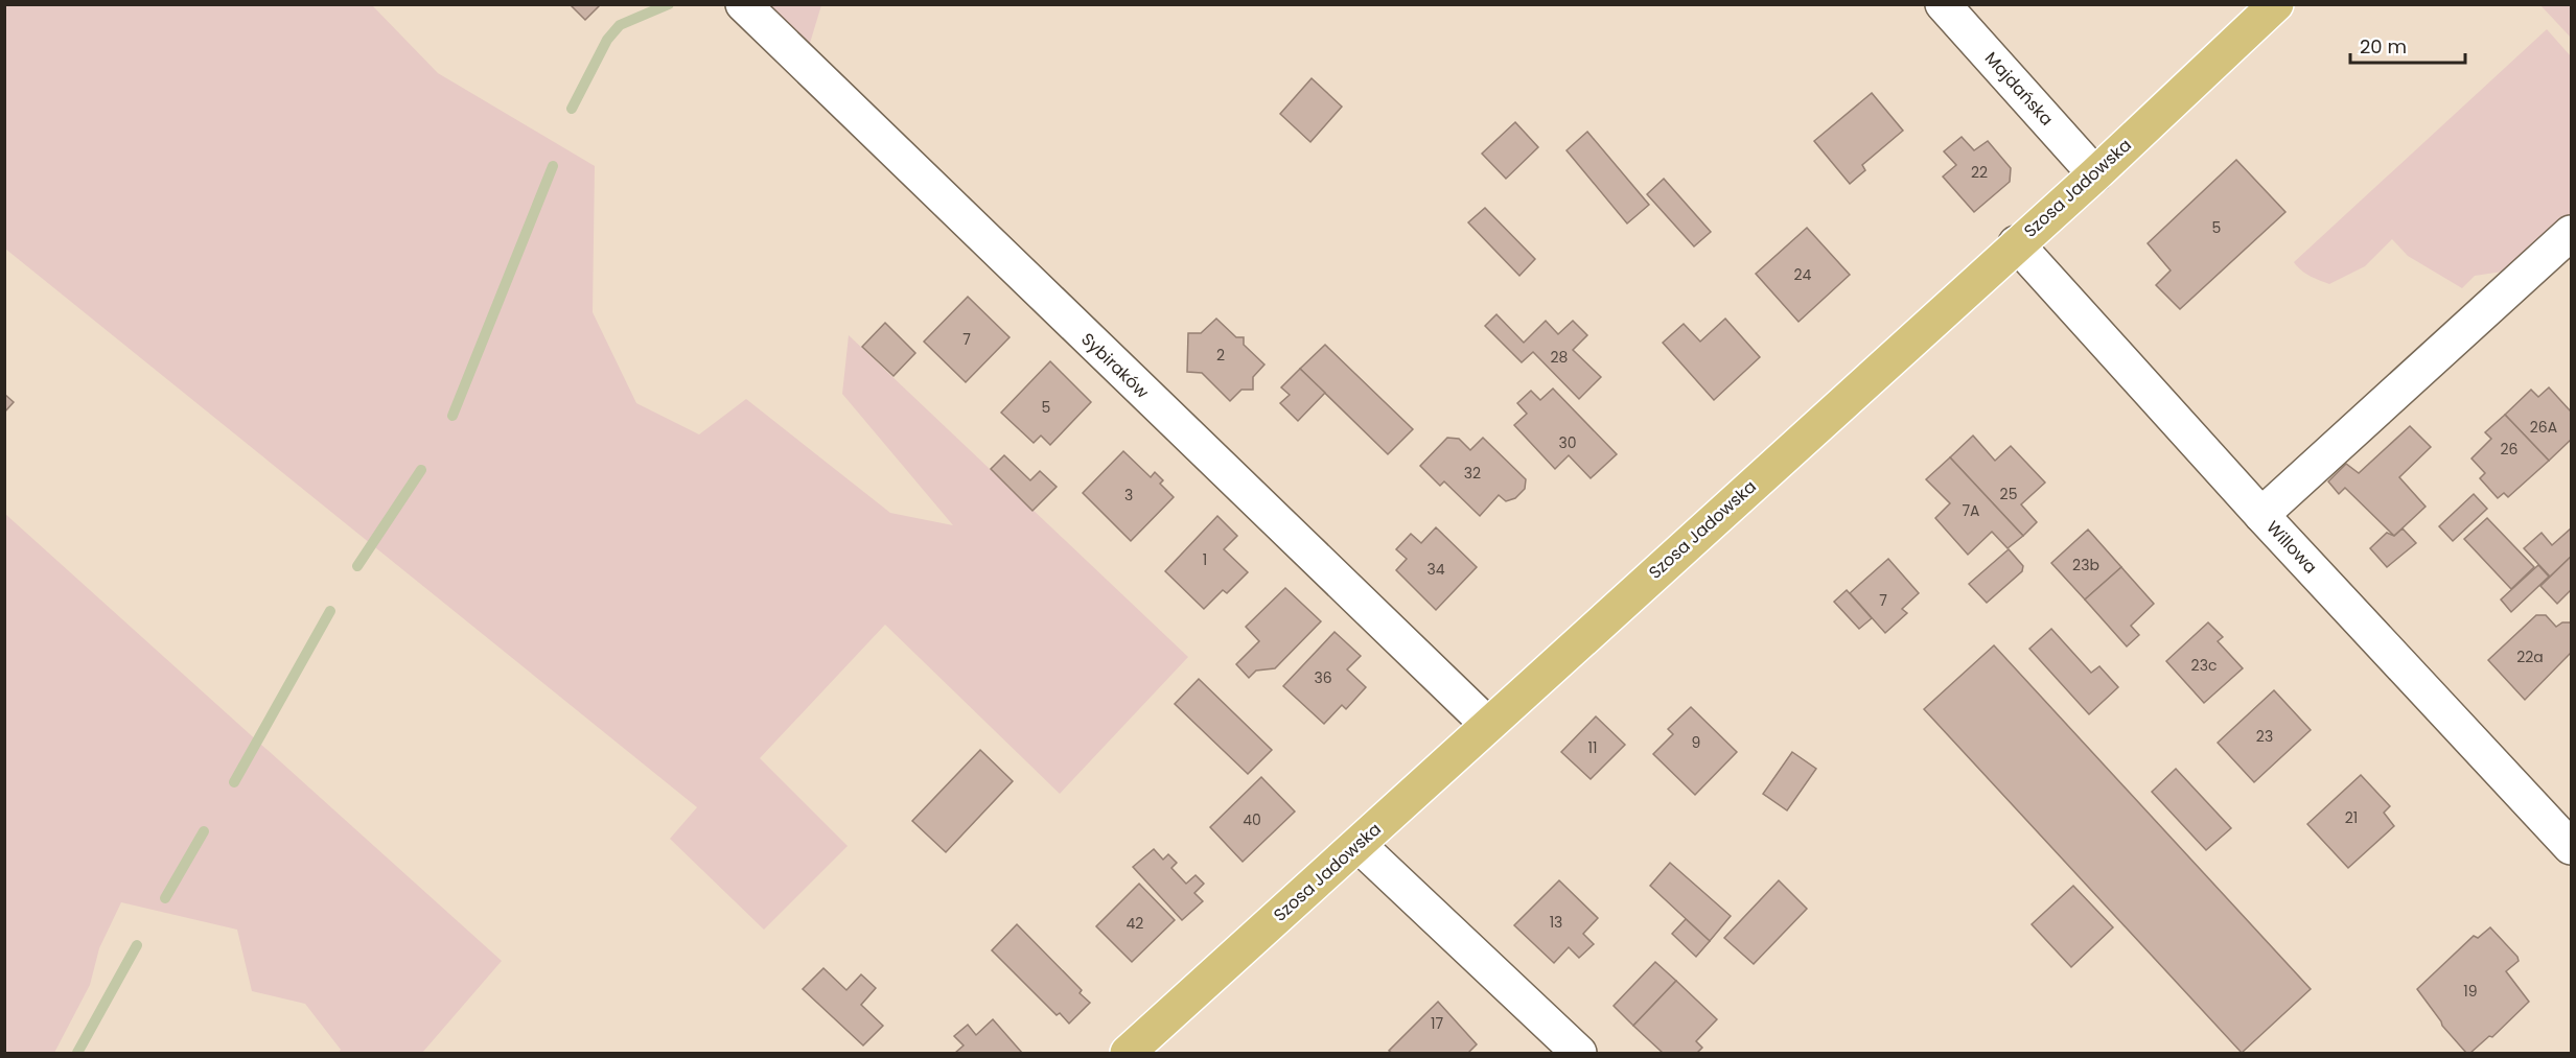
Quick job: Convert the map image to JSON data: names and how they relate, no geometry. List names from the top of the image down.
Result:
{
  "streets": {
    "main road": ["Szosa Jadowska"],
    "street": ["Majdańska", "Sybiraków", "Willowa"]
  },
  "crossings": [
    ["Majdańska", "Szosa Jadowska"],
    ["Szosa Jadowska", "Sybiraków"],
    ["Szosa Jadowska", "Willowa"]
  ],
  "house_numbers": [
    "22",
    "5",
    "24",
    "7",
    "2",
    "28",
    "5",
    "26A",
    "30",
    "26",
    "32",
    "25",
    "3",
    "7A",
    "1",
    "23b",
    "34",
    "7",
    "22a",
    "23c",
    "36",
    "23",
    "9",
    "11",
    "21",
    "40",
    "13",
    "42",
    "19",
    "17"
  ],
  "scale_bar": "20 m"
}
